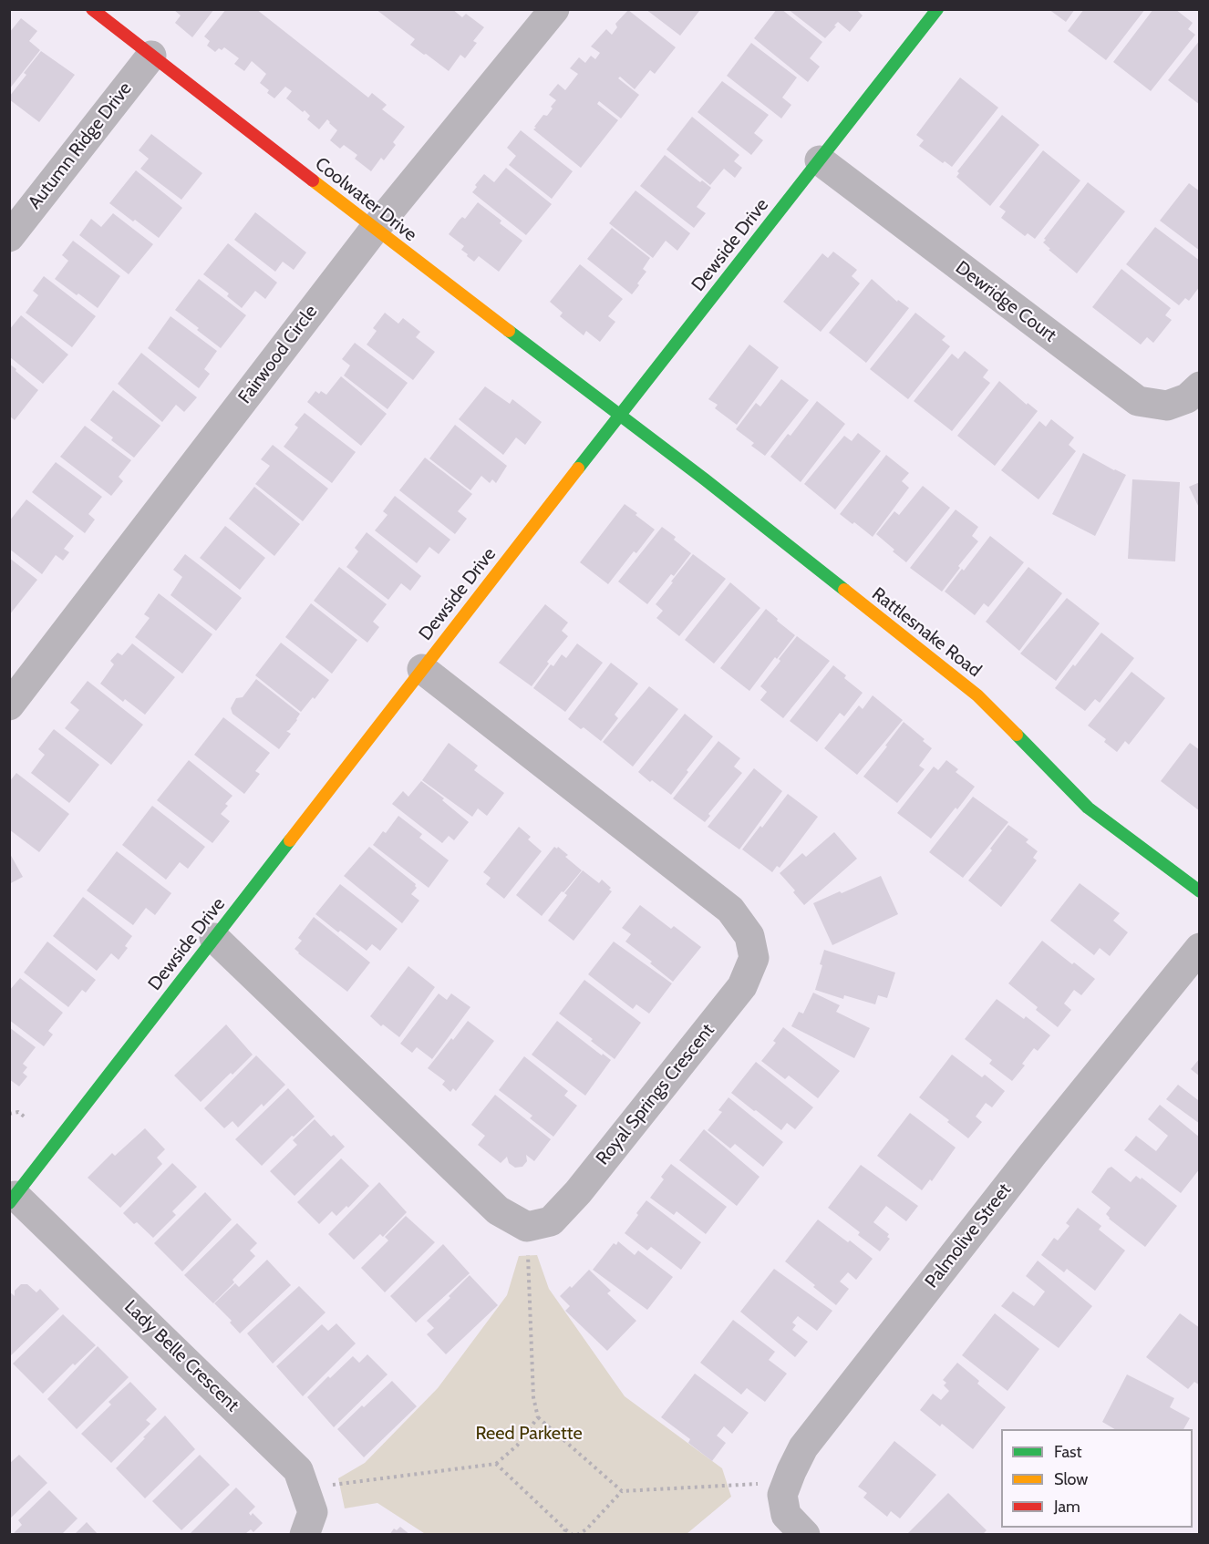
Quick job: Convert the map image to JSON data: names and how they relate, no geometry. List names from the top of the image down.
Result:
{
  "streets": {
    "street": [
      "Autumn Ridge Drive",
      "Coolwater Drive",
      "Dewside Drive",
      "Dewridge Court",
      "Fairwood Circle",
      "Rattlesnake Road",
      "Royal Springs Crescent",
      "Palmolive Street",
      "Lady Belle Crescent"
    ]
  },
  "crossings": [
    ["Autumn Ridge Drive", "Coolwater Drive"],
    ["Coolwater Drive", "Dewside Drive"],
    ["Coolwater Drive", "Fairwood Circle"],
    ["Coolwater Drive", "Rattlesnake Road"],
    ["Dewside Drive", "Dewridge Court"],
    ["Dewside Drive", "Rattlesnake Road"],
    ["Dewside Drive", "Royal Springs Crescent"],
    ["Dewside Drive", "Lady Belle Crescent"]
  ],
  "parks": ["Reed Parkette"],
  "legend": ["Fast", "Slow", "Jam"]
}
